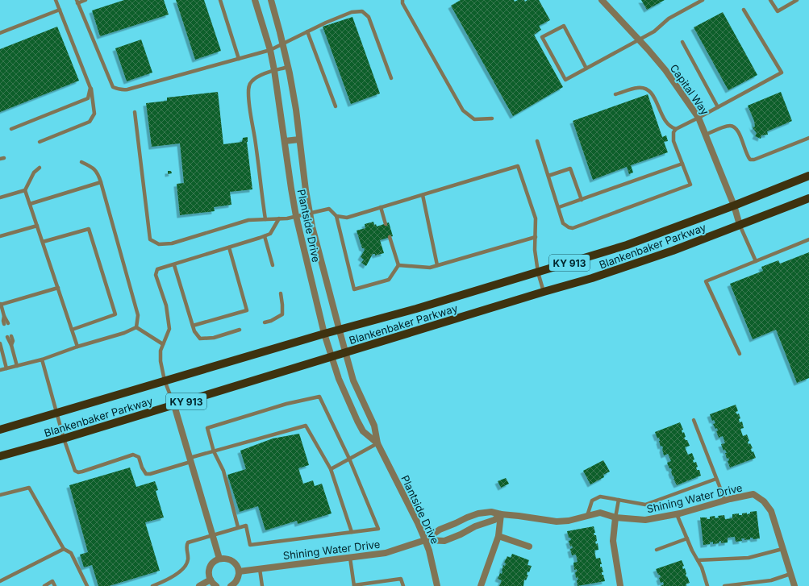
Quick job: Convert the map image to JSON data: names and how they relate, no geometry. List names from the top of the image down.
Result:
{
  "streets": {
    "main road": ["Blankenbaker Parkway", "KY 913"],
    "street": ["Capital Way", "Plantside Drive", "Shining Water Drive"]
  },
  "crossings": [
    ["Capital Way", "Blankenbaker Parkway"],
    ["Plantside Drive", "Blankenbaker Parkway"],
    ["Plantside Drive", "Shining Water Drive"]
  ]
}
